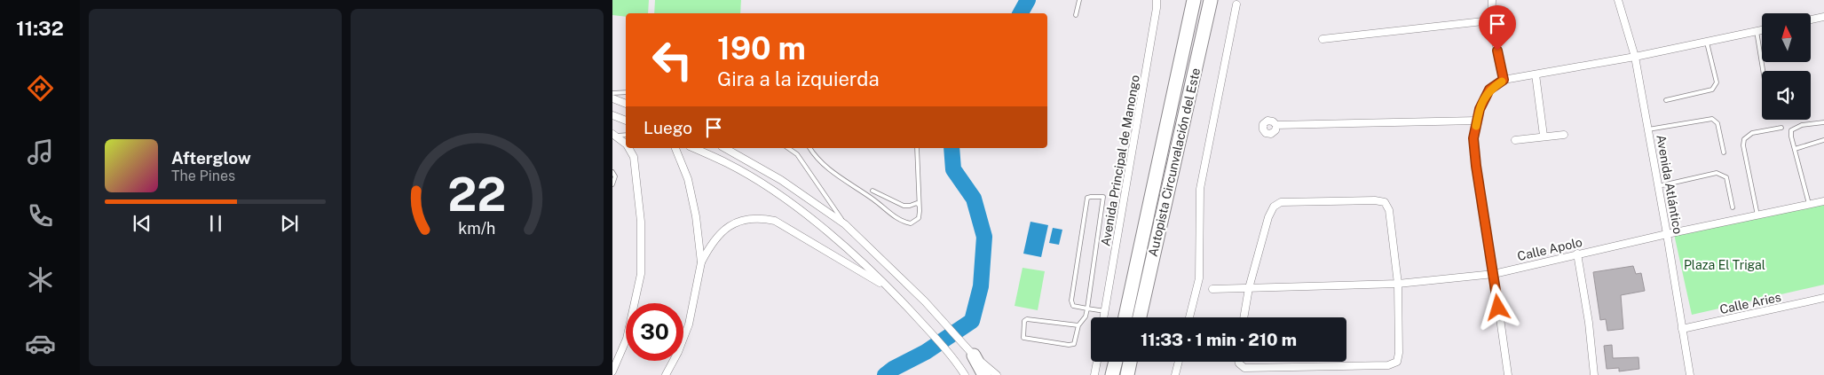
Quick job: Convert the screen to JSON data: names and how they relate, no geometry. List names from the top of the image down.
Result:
{
  "streets": {
    "highway": ["Autopista Circunvalación del Este"],
    "street": [
      "Avenida Principal de Manongo",
      "Avenida Atlántico",
      "Calle Apolo",
      "Calle Aries"
    ]
  },
  "crossings": [
    ["Avenida Atlántico", "Calle Apolo"],
    ["Avenida Atlántico", "Calle Aries"]
  ],
  "parks": ["Plaza El Trigal"],
  "north": "top",
  "page": {
    "tabs": "11:32",
    "turn": ["190 m", "Gira a la izquierda"],
    "then": "Luego",
    "song": ["Afterglow", "The Pines"],
    "limit": "30",
    "trip": "11:33 · 1 min · 210 m",
    "gauge": ["22", "km/h"]
  }
}
